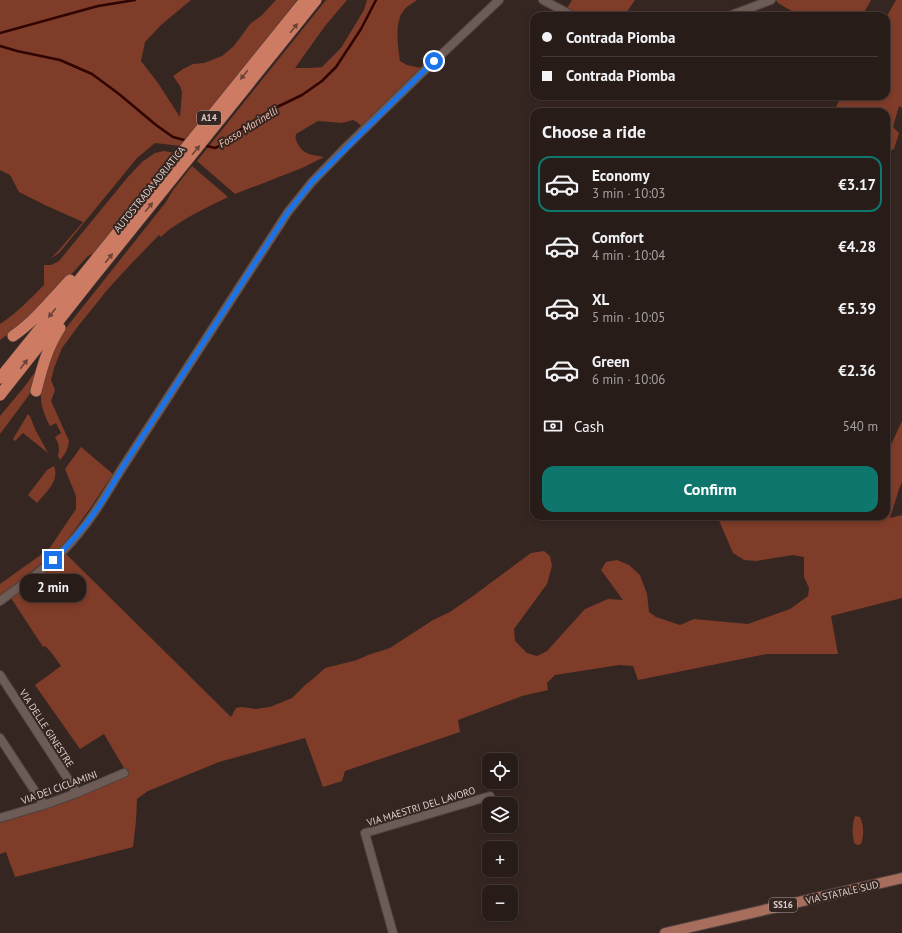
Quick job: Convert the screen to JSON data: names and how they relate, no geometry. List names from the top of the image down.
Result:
{
  "streets": {
    "highway": ["A14", "AUTOSTRADA ADRIATICA"],
    "main road": ["VIA STATALE SUD", "SS16"],
    "street": ["VIA DELLE GINESTRE", "VIA DEI CICLAMINI", "VIA MAESTRI DEL LAVORO"]
  },
  "crossings": [
    ["VIA DELLE GINESTRE", "VIA DEI CICLAMINI"]
  ],
  "water": ["Fosso Marinelli"],
  "page": {
    "banner": ["Contrada Piomba", "Contrada Piomba"],
    "heading": "Choose a ride",
    "list": [
      {
        "name": "Economy",
        "note": "3 min · 10:03",
        "value": "€3.17"
      },
      {
        "name": "Comfort",
        "note": "4 min · 10:04",
        "value": "€4.28"
      },
      {
        "name": "XL",
        "note": "5 min · 10:05",
        "value": "€5.39"
      },
      {
        "name": "Green",
        "note": "6 min · 10:06",
        "value": "€2.36"
      }
    ],
    "pay": ["Cash", "540 m"],
    "buttons": "Confirm",
    "bubble": "2 min",
    "map_buttons": ["+", "−"]
  }
}
